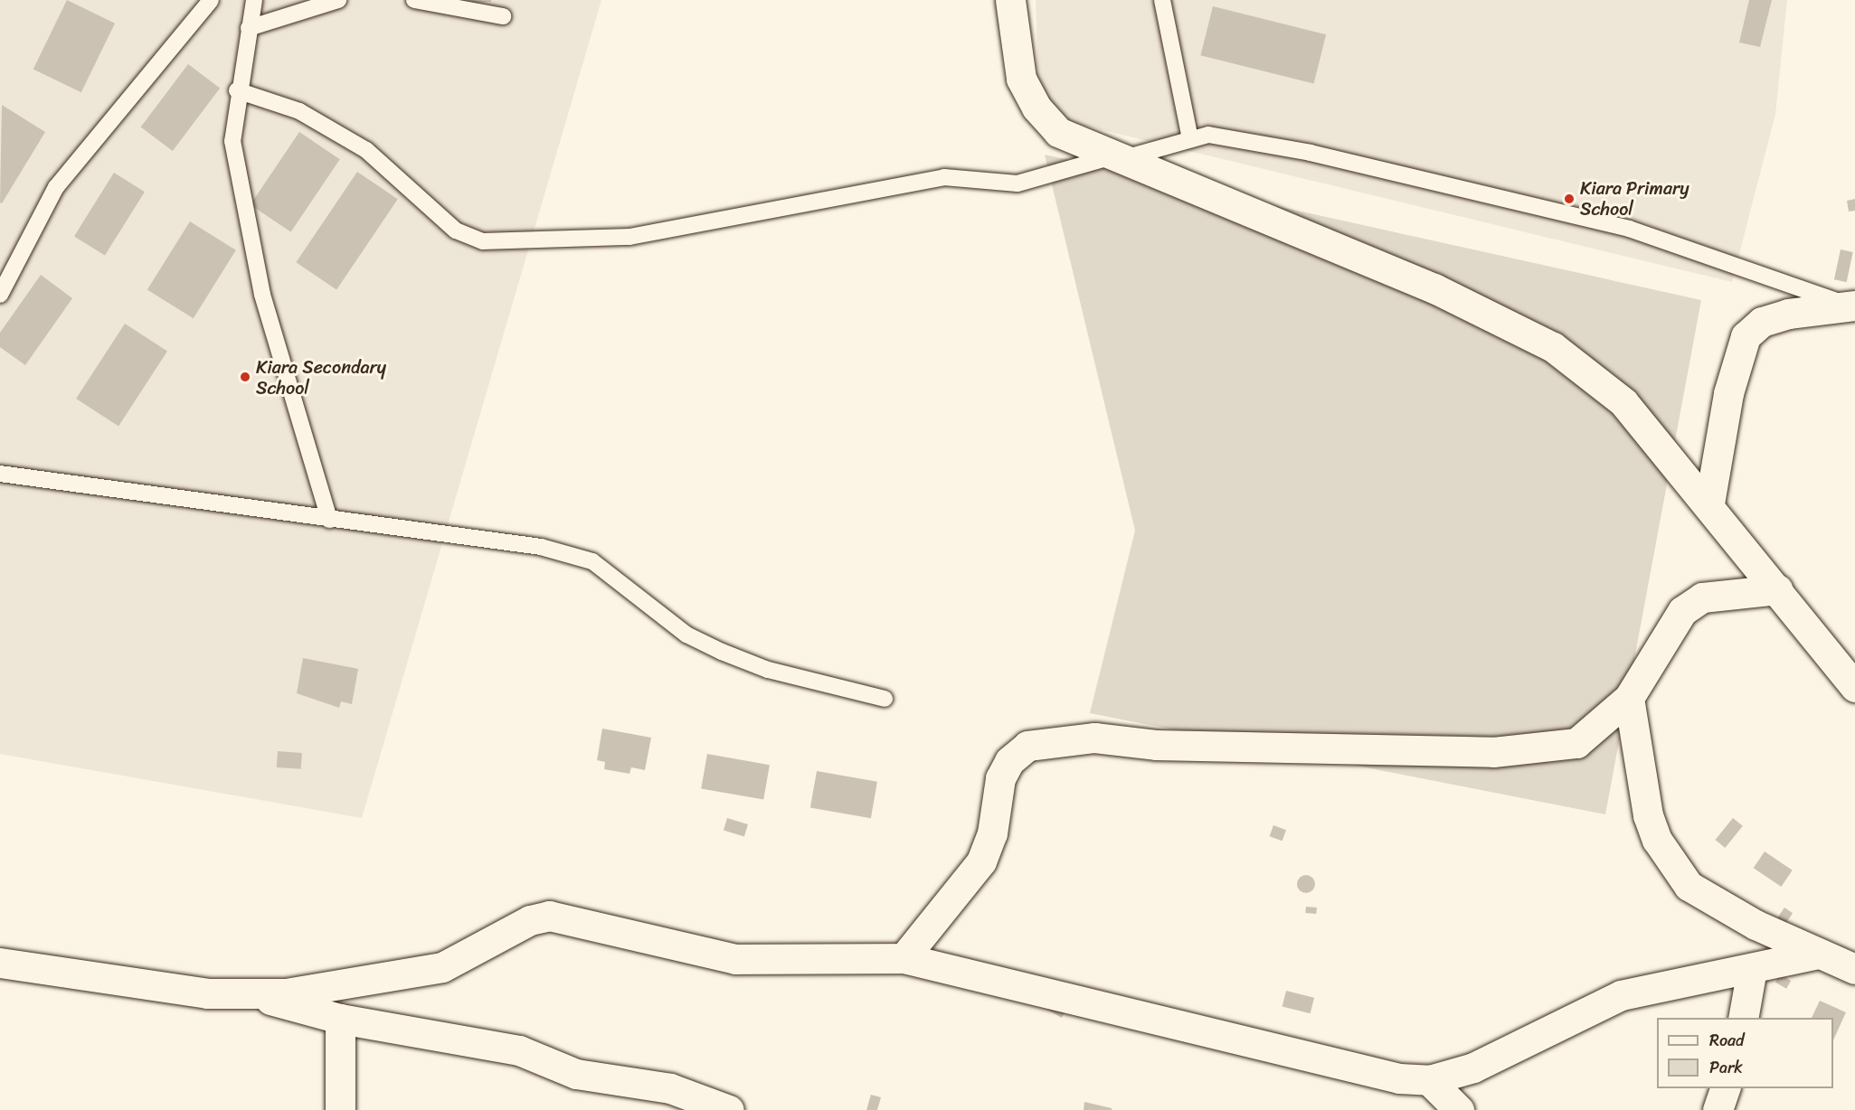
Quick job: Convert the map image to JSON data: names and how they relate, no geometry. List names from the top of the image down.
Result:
{
  "places": ["Kiara Primary School", "Kiara Secondary School"],
  "legend": ["Road", "Park"]
}
